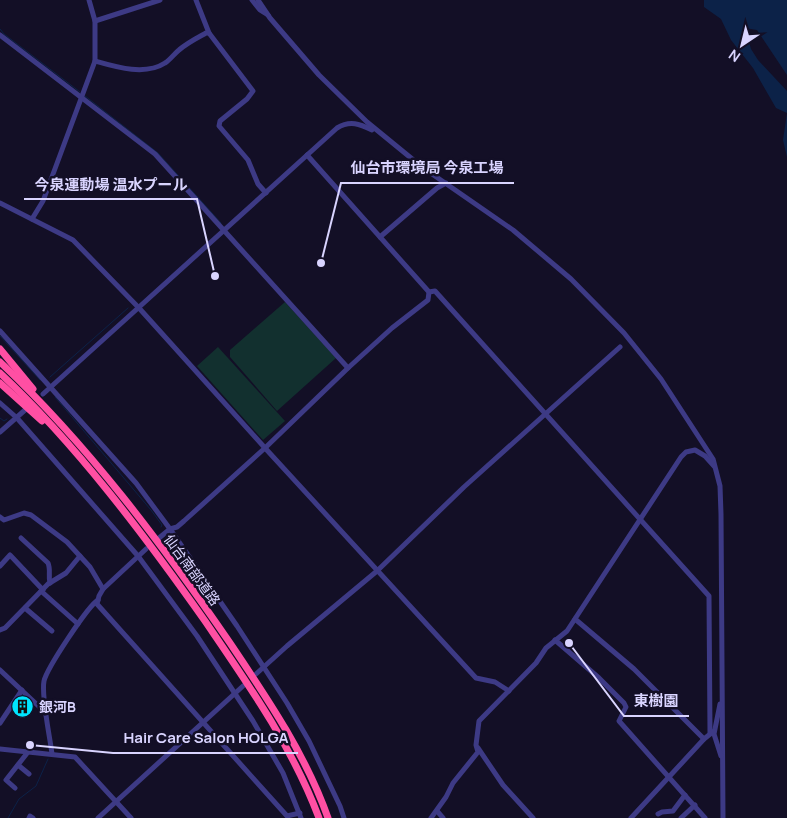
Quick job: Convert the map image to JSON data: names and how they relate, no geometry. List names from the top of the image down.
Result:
{
  "streets": {
    "highway": ["仙台南部道路"]
  },
  "places": {
    "other": [
      "仙台市環境局 今泉工場",
      "今泉運動場 温水プール",
      "東樹園",
      "Hair Care Salon HOLGA"
    ],
    "building": ["銀河B"]
  },
  "north": "bottom left"
}
